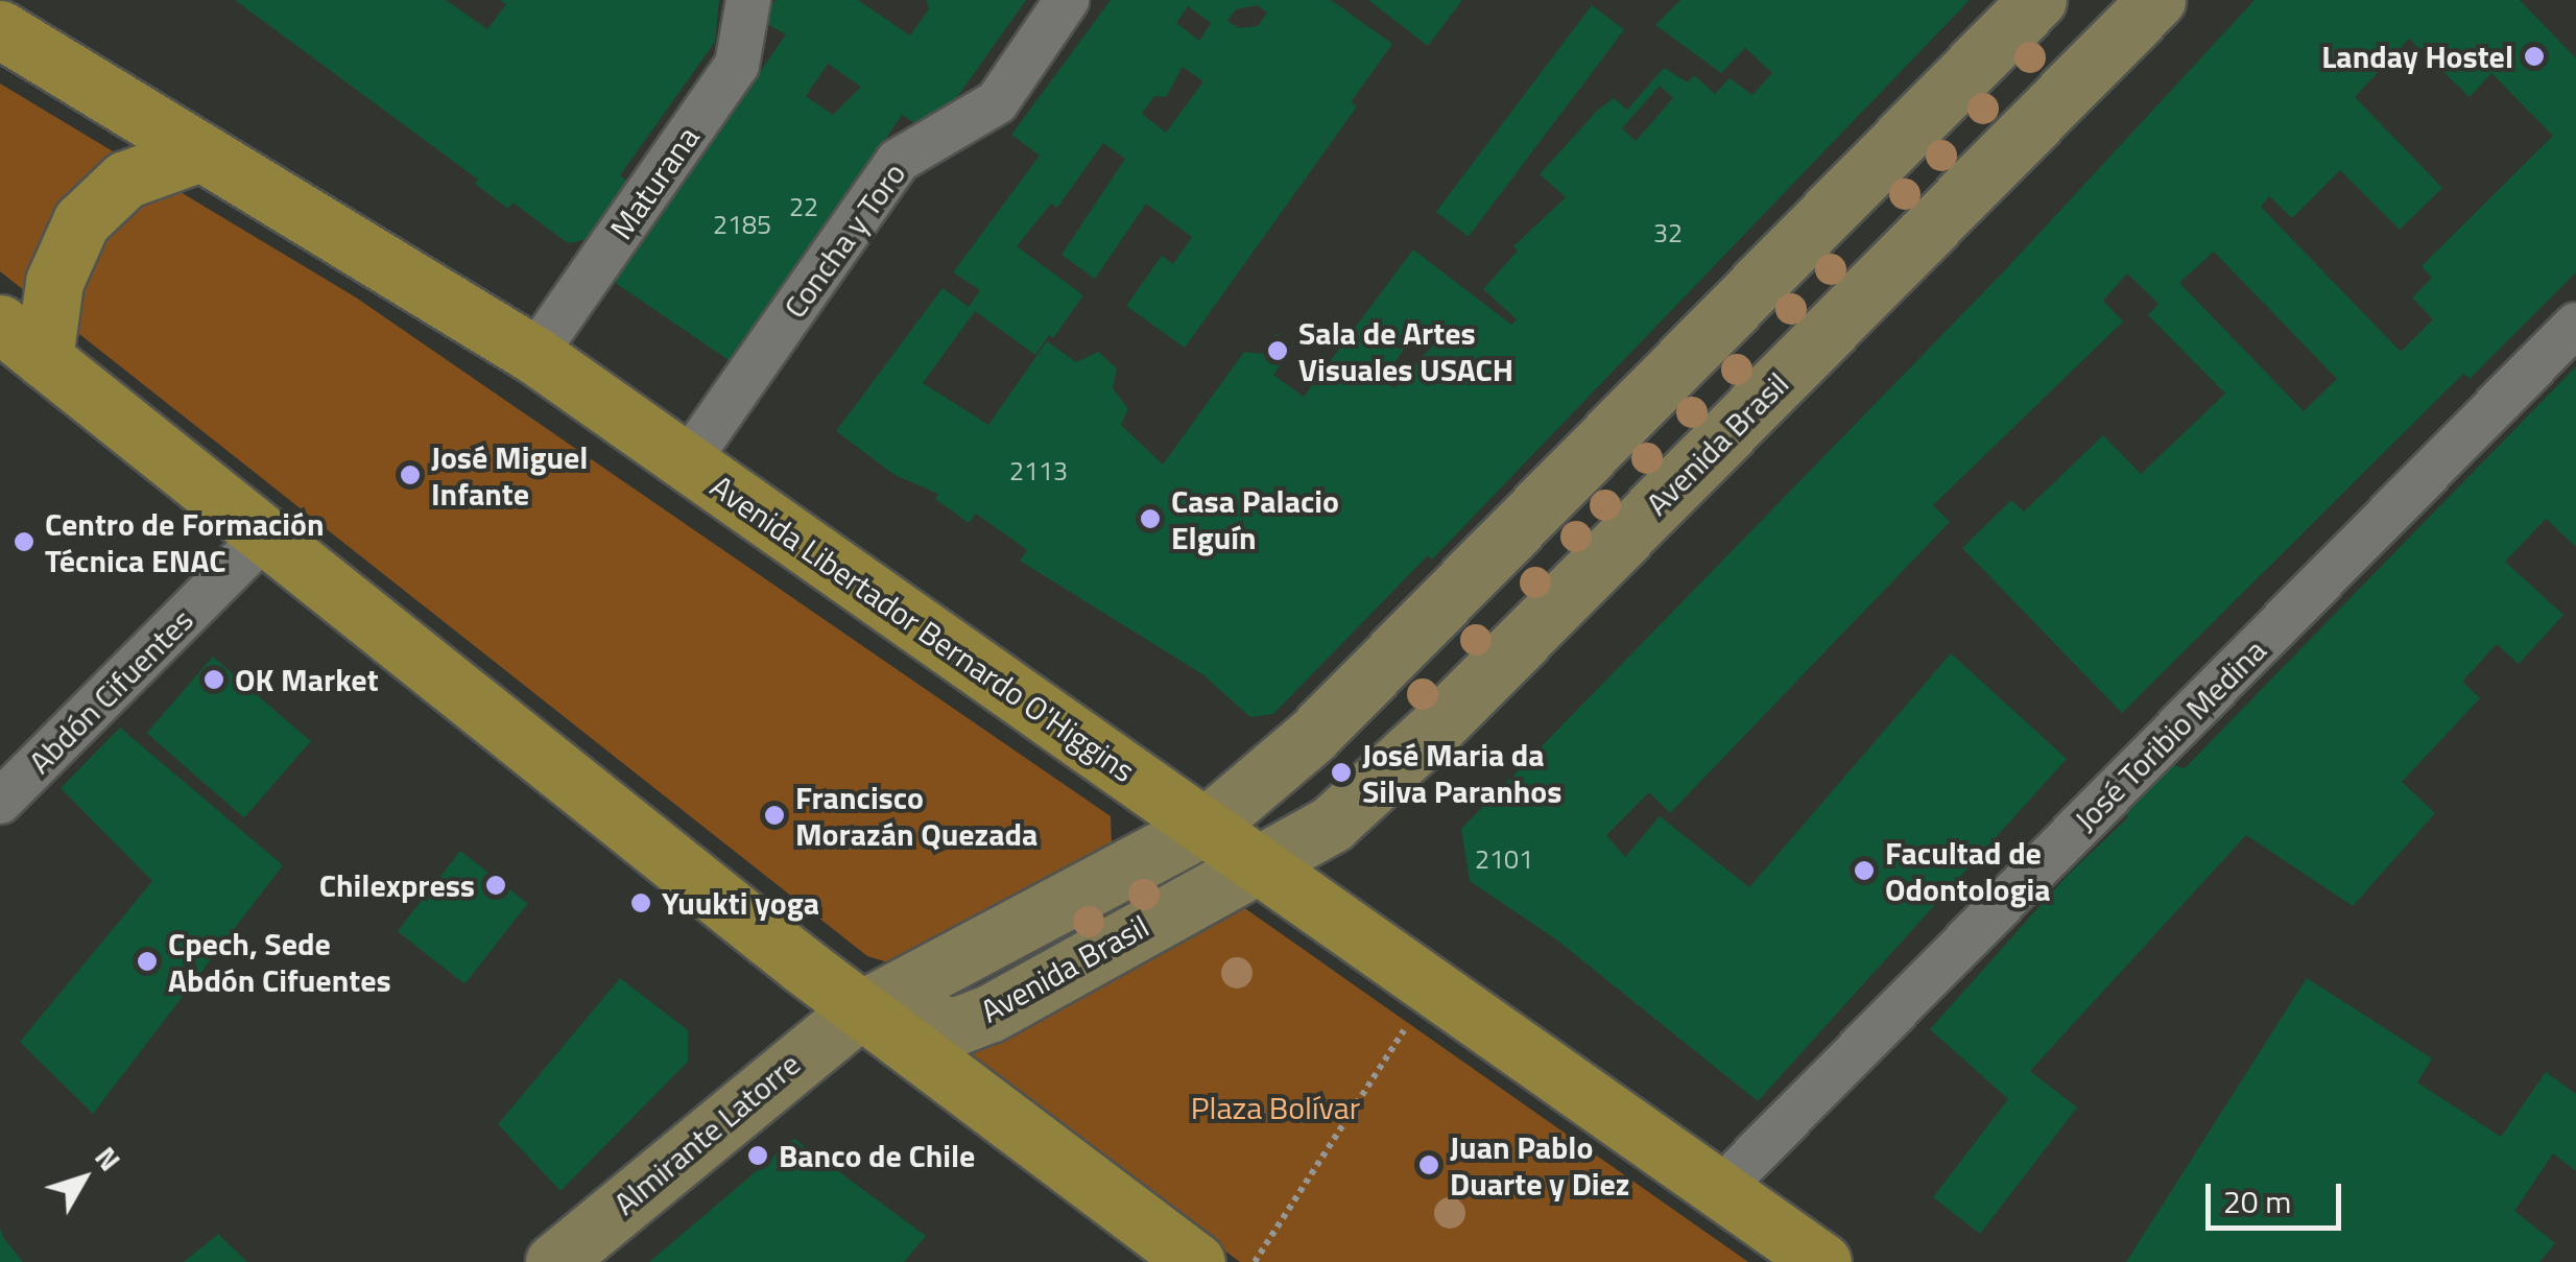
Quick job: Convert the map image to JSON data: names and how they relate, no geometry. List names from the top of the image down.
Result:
{
  "streets": {
    "main road": ["Avenida Brasil", "Avenida Libertador Bernardo O'Higgins", "Almirante Latorre"],
    "street": [
      "Maturana",
      "Concha y Toro",
      "Abdón Cifuentes",
      "José Toribio Medina"
    ]
  },
  "crossings": [
    ["Maturana", "Avenida Libertador Bernardo O'Higgins"],
    ["Concha y Toro", "Avenida Libertador Bernardo O'Higgins"],
    ["Avenida Brasil", "Avenida Libertador Bernardo O'Higgins"],
    ["Avenida Brasil", "Almirante Latorre"],
    ["Avenida Libertador Bernardo O'Higgins", "José Toribio Medina"]
  ],
  "parks": ["Plaza Bolívar"],
  "places": [
    "Landay Hostel",
    "Sala de Artes Visuales USACH",
    "José Miguel Infante",
    "Casa Palacio Elguín",
    "Centro de Formación Técnica ENAC",
    "OK Market",
    "José Maria da Silva Paranhos",
    "Francisco Morazán Quezada",
    "Facultad de Odontologia",
    "Chilexpress",
    "Yuukti yoga",
    "Cpech, Sede Abdón Cifuentes",
    "Banco de Chile",
    "Juan Pablo Duarte y Diez"
  ],
  "house_numbers": [
    "22",
    "2185",
    "32",
    "2113",
    "2101"
  ],
  "scale_bar": "20 m",
  "north": "top right"
}
